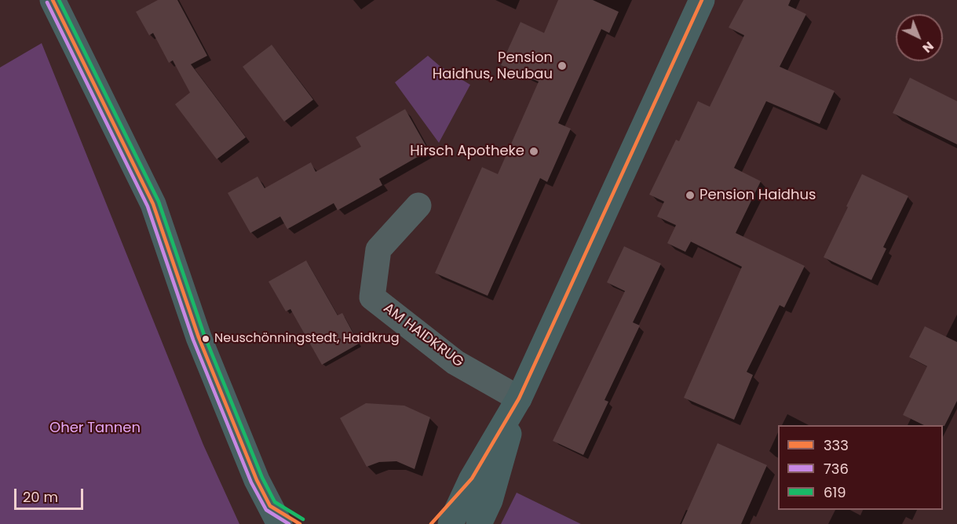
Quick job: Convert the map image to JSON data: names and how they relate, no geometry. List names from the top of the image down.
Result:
{
  "streets": {
    "street": ["AM HAIDKRUG"]
  },
  "parks": ["Oher Tannen"],
  "places": [
    "Pension Haidhus, Neubau",
    "Hirsch Apotheke",
    "Pension Haidhus",
    "Neuschönningstedt, Haidkrug"
  ],
  "lines": ["transit line 333", "transit line 619", "transit line 736"],
  "legend": ["333", "736", "619"],
  "scale_bar": "20 m",
  "north": "bottom right"
}
